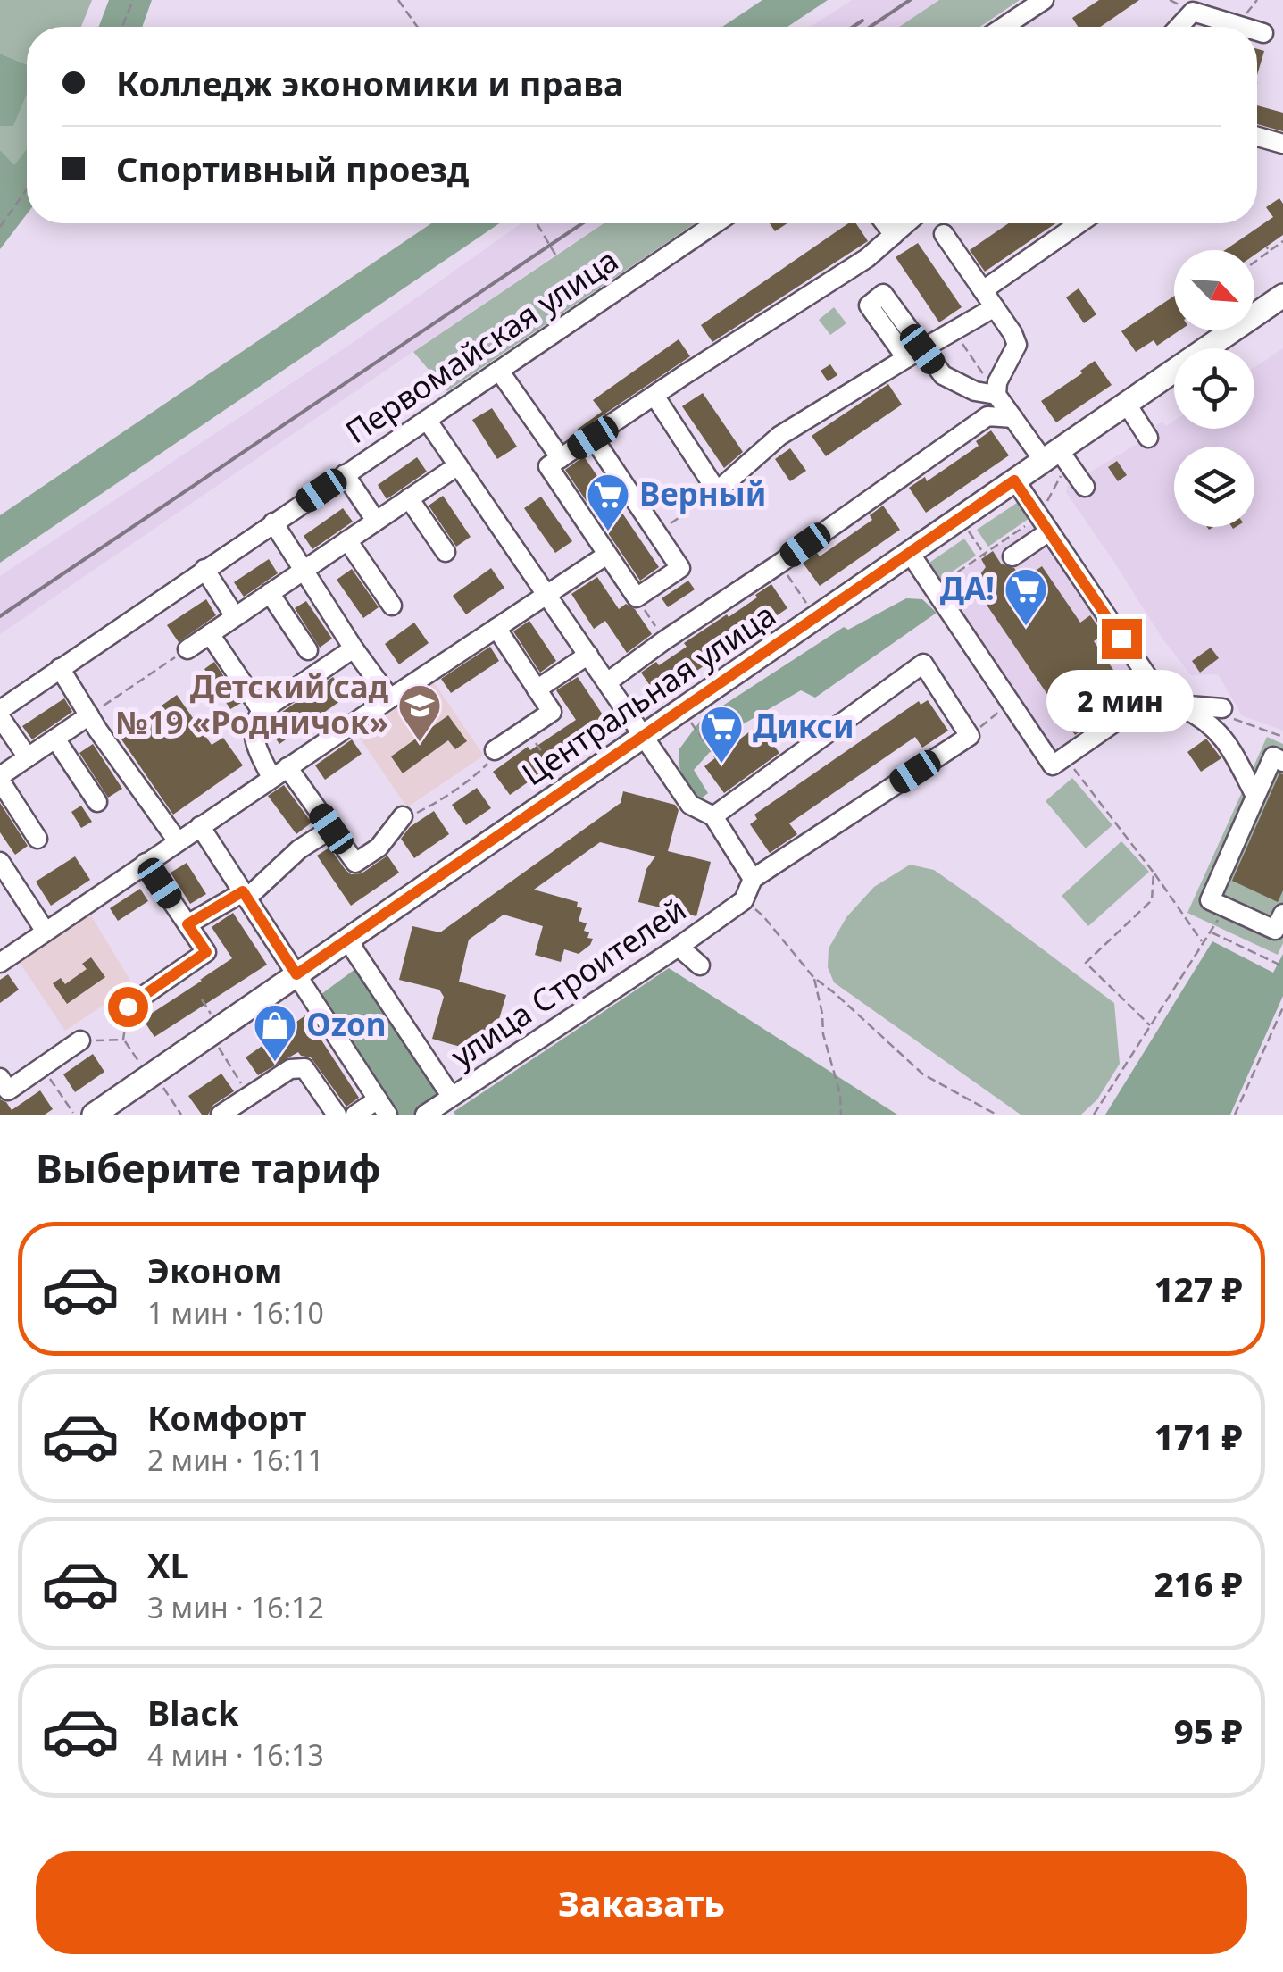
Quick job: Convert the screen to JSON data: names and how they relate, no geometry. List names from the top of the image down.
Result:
{
  "streets": {
    "main road": ["Центральная улица"],
    "street": ["Первомайская улица", "улица Строителей"]
  },
  "places": {
    "supermarket": ["Верный", "ДА!", "Дикси"],
    "school or university": ["Детский сад №19 «Родничок»"],
    "shop": ["Ozon"]
  },
  "north": "bottom right",
  "page": {
    "banner": ["Колледж экономики и права", "Спортивный проезд"],
    "bubble": "2 мин",
    "heading": "Выберите тариф",
    "list": [
      {
        "name": "Эконом",
        "note": "1 мин · 16:10",
        "value": "127 ₽"
      },
      {
        "name": "Комфорт",
        "note": "2 мин · 16:11",
        "value": "171 ₽"
      },
      {
        "name": "XL",
        "note": "3 мин · 16:12",
        "value": "216 ₽"
      },
      {
        "name": "Black",
        "note": "4 мин · 16:13",
        "value": "95 ₽"
      }
    ],
    "buttons": "Заказать"
  }
}
